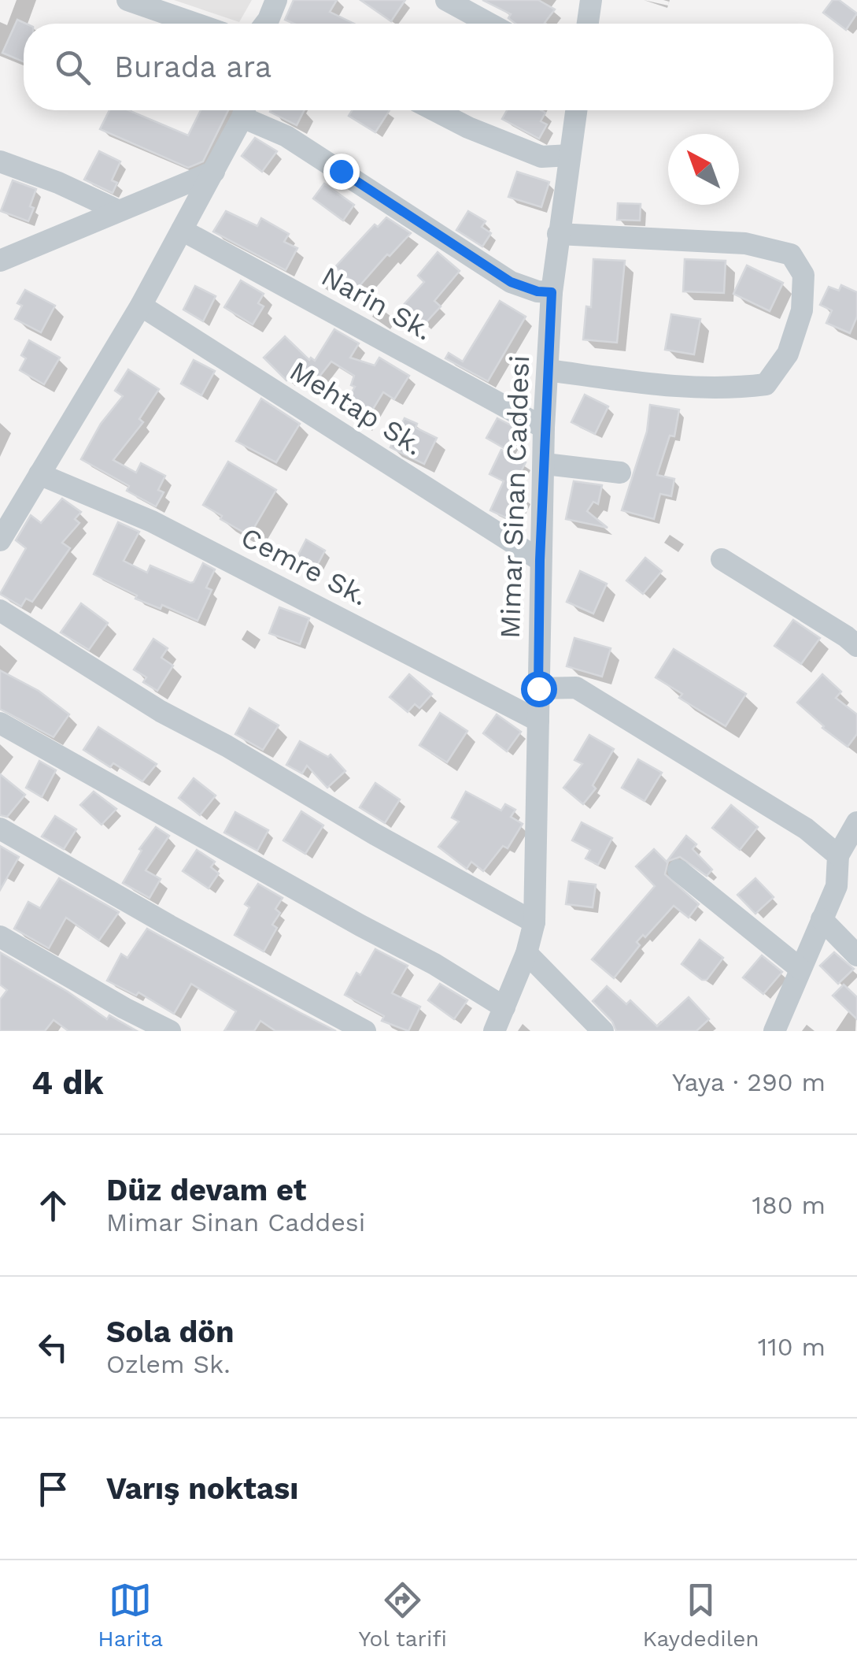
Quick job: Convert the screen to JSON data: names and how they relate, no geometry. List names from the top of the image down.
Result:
{
  "streets": {
    "street": [
      "Narin Sk.",
      "Mehtap Sk.",
      "Mimar Sinan Caddesi",
      "Cemre Sk."
    ]
  },
  "crossings": [
    ["Narin Sk.", "Mimar Sinan Caddesi"],
    ["Mehtap Sk.", "Mimar Sinan Caddesi"],
    ["Mimar Sinan Caddesi", "Cemre Sk."]
  ],
  "north": "top left",
  "page": {
    "search": "Burada ara",
    "heading": ["4 dk", "Yaya · 290 m"],
    "list": [
      ["Düz devam et", "Mimar Sinan Caddesi", "180 m"],
      ["Sola dön", "Ozlem Sk.", "110 m"],
      "Varış noktası"
    ],
    "nav": ["Harita", "Yol tarifi", "Kaydedilen"]
  }
}
